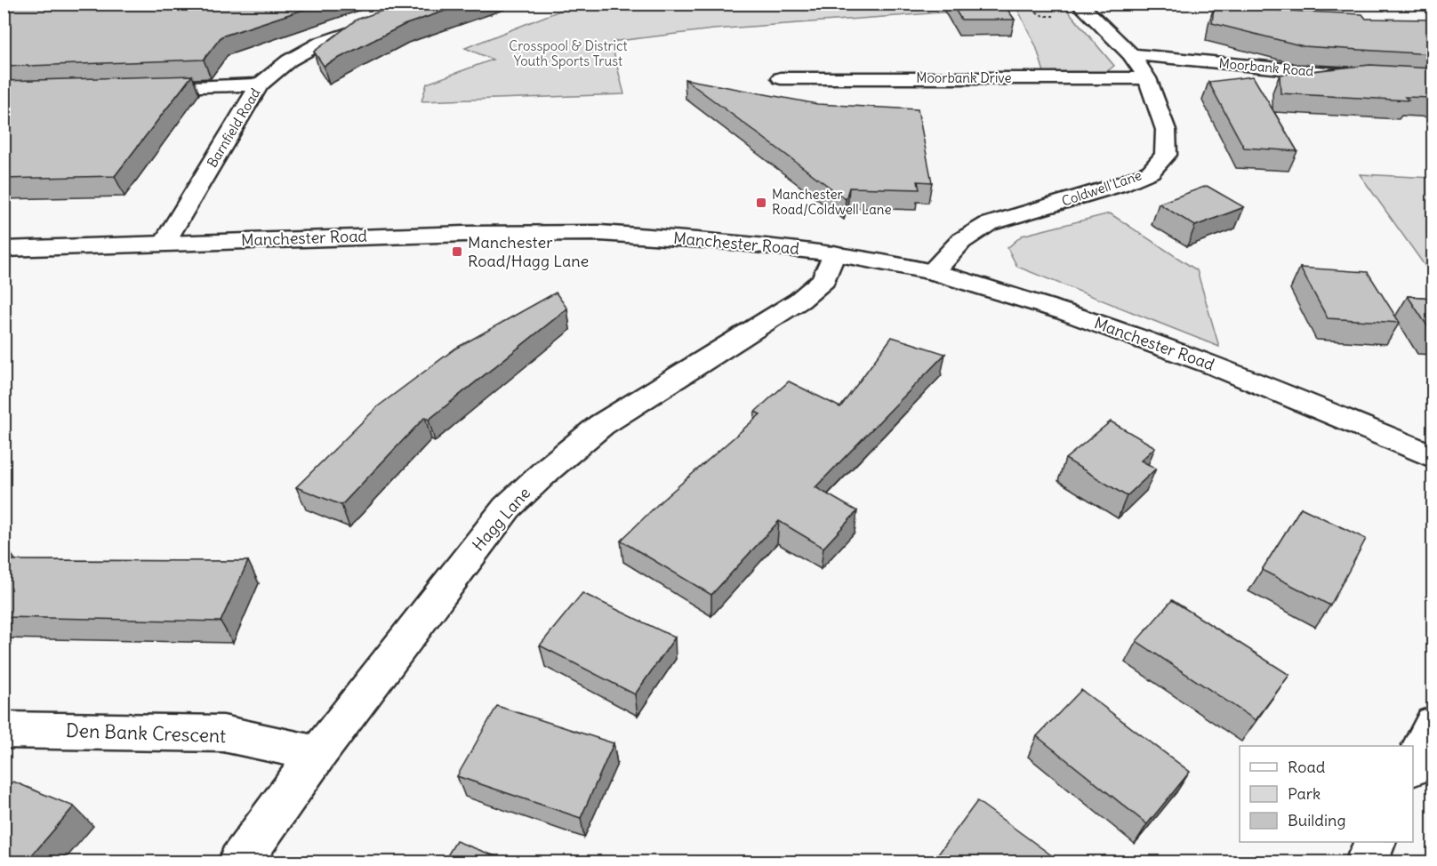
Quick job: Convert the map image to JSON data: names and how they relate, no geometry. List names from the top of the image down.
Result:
{
  "streets": {
    "street": [
      "Moorbank Road",
      "Moorbank Drive",
      "Barnfield Road",
      "Coldwell Lane",
      "Manchester Road",
      "Hagg Lane",
      "Den Bank Crescent"
    ]
  },
  "crossings": [
    ["Moorbank Road", "Coldwell Lane"],
    ["Moorbank Drive", "Coldwell Lane"],
    ["Barnfield Road", "Manchester Road"],
    ["Coldwell Lane", "Manchester Road"],
    ["Manchester Road", "Hagg Lane"],
    ["Hagg Lane", "Den Bank Crescent"]
  ],
  "parks": ["Crosspool & District Youth Sports Trust"],
  "places": {
    "transit": ["Manchester Road/Coldwell Lane", "Manchester Road/Hagg Lane"]
  },
  "legend": ["Road", "Park", "Building"]
}
